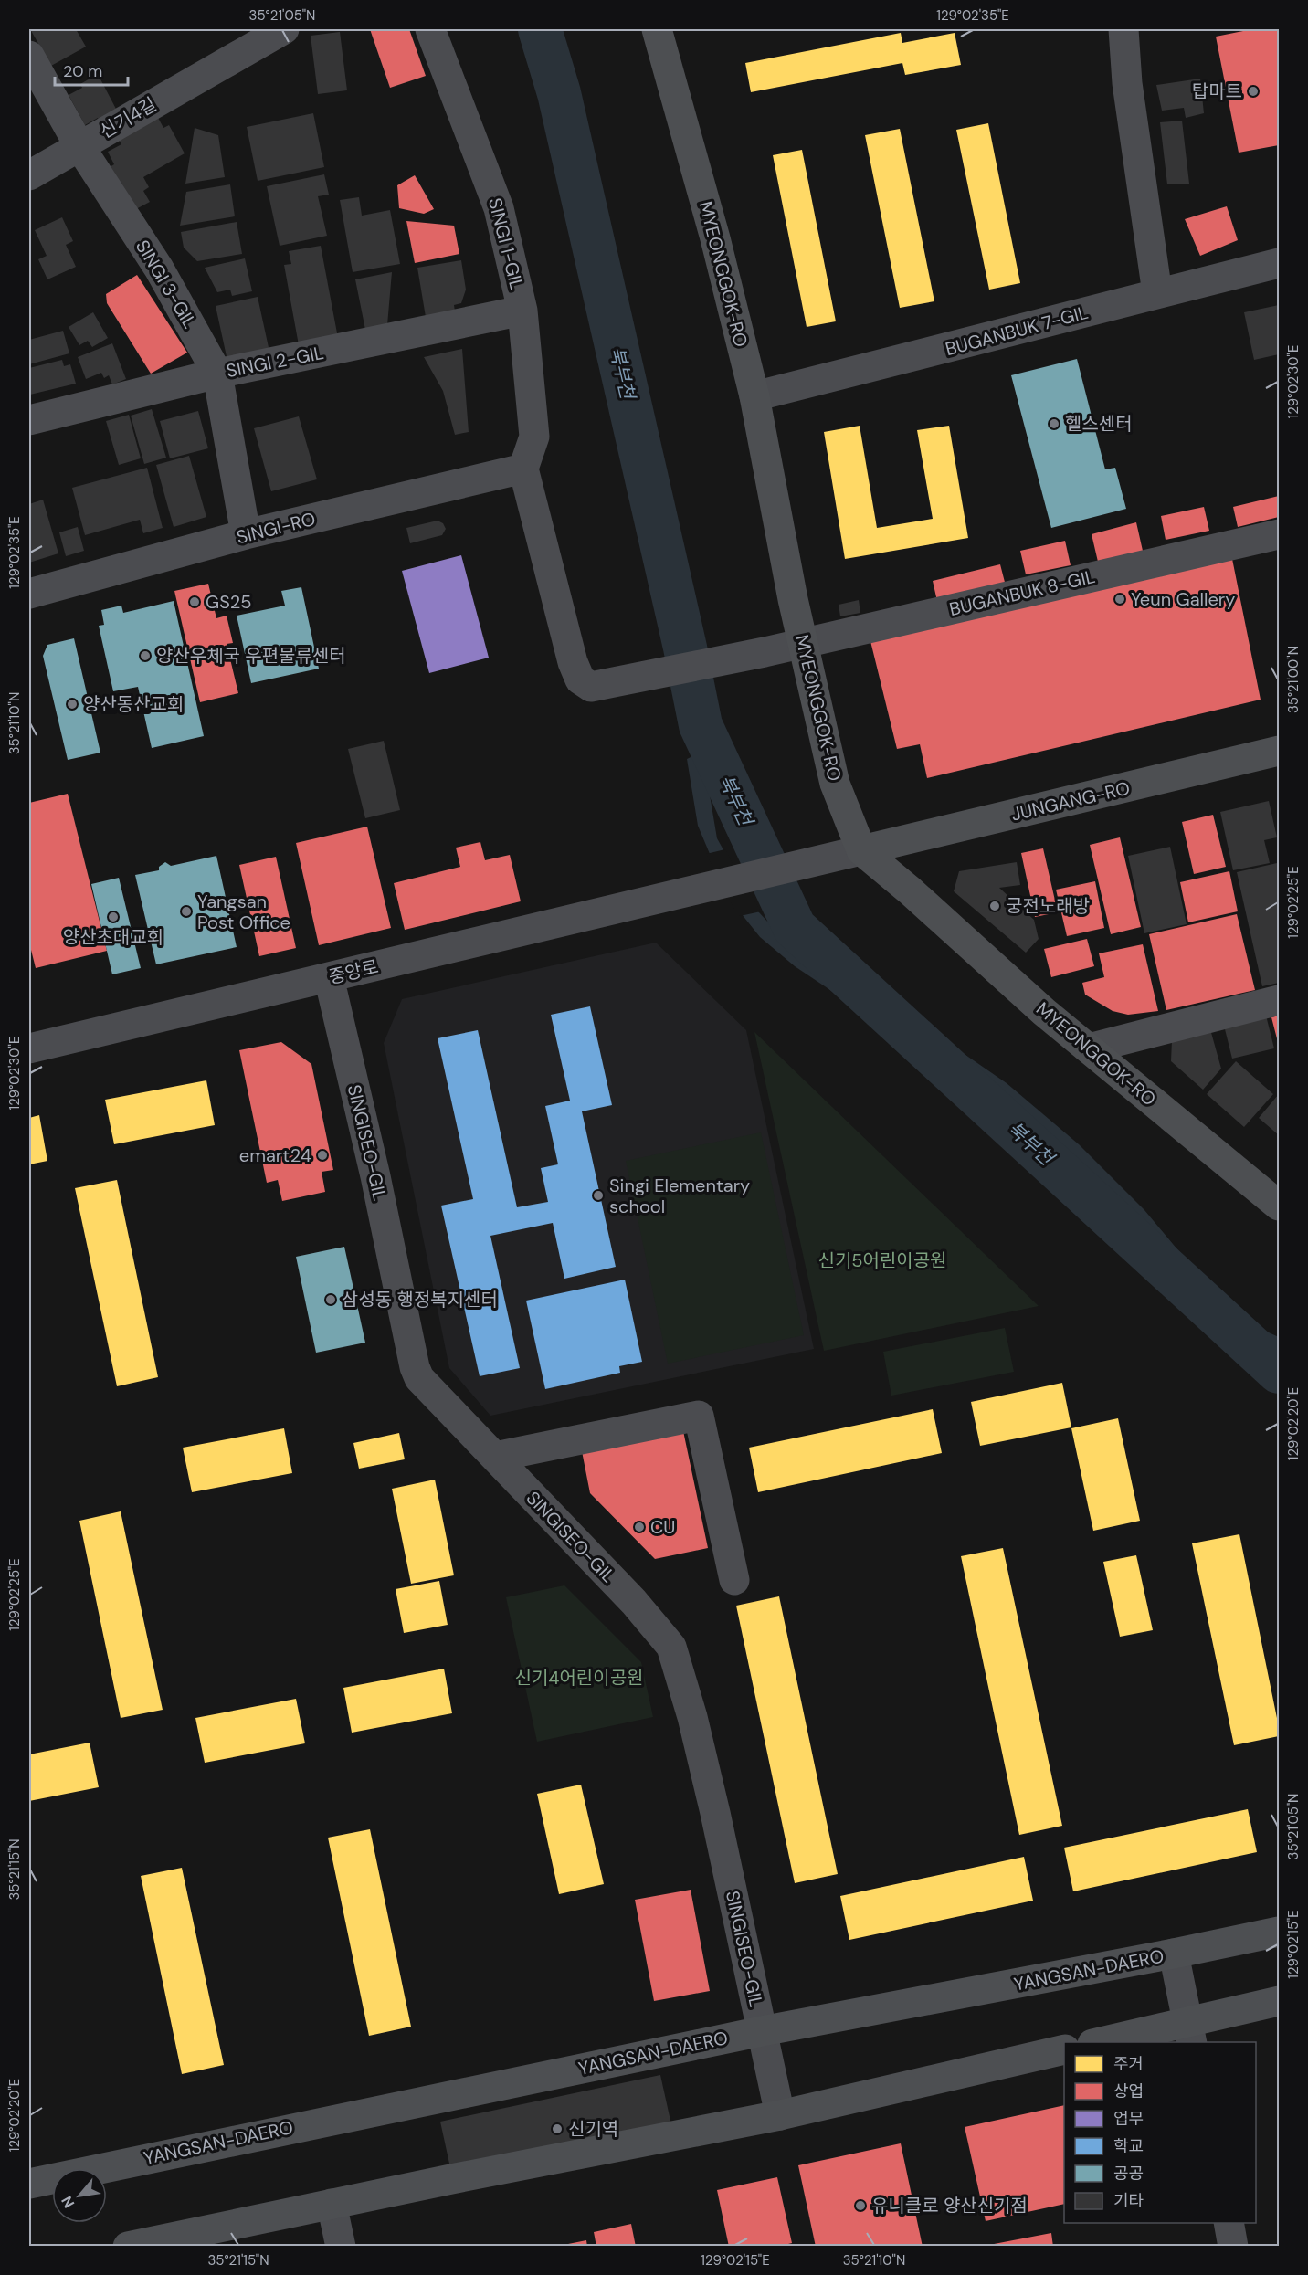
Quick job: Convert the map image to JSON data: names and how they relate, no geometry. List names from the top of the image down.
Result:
{
  "streets": {
    "main road": ["MYEONGGOK-RO", "JUNGANG-RO", "YANGSAN-DAERO"],
    "street": [
      "신기4길",
      "SINGI 1-GIL",
      "SINGI 3-GIL",
      "BUGANBUK 7-GIL",
      "SINGI 2-GIL",
      "SINGI-RO",
      "BUGANBUK 8-GIL",
      "중앙로",
      "SINGISEO-GIL"
    ]
  },
  "crossings": [
    ["신기4길", "SINGI 3-GIL"],
    ["SINGI 1-GIL", "SINGI 2-GIL"],
    ["SINGI 1-GIL", "SINGI-RO"],
    ["SINGI 1-GIL", "BUGANBUK 8-GIL"],
    ["MYEONGGOK-RO", "BUGANBUK 7-GIL"],
    ["MYEONGGOK-RO", "BUGANBUK 8-GIL"],
    ["MYEONGGOK-RO", "JUNGANG-RO"],
    ["MYEONGGOK-RO", "중앙로"],
    ["SINGI 3-GIL", "SINGI 2-GIL"],
    ["SINGI 3-GIL", "SINGI-RO"],
    ["SINGI-RO", "BUGANBUK 8-GIL"],
    ["JUNGANG-RO", "중앙로"],
    ["중앙로", "SINGISEO-GIL"],
    ["SINGISEO-GIL", "YANGSAN-DAERO"]
  ],
  "water": ["북부천"],
  "parks": ["신기5어린이공원", "신기4어린이공원"],
  "places": [
    "탑마트",
    "헬스센터",
    "Yeun Gallery",
    "GS25",
    "양산우체국 우편물류센터",
    "양산동산교회",
    "궁전노래방",
    "Yangsan Post Office",
    "양산초대교회",
    "emart24",
    "Singi Elementary school",
    "삼성동 행정복지센터",
    "CU",
    "신기역",
    "유니클로 양산신기점"
  ],
  "legend": [
    "주거",
    "상업",
    "업무",
    "학교",
    "공공",
    "기타"
  ],
  "scale_bar": "20 m",
  "north": "bottom left",
  "coordinates": [
    "35°21'05\"N",
    "129°02'35\"E",
    "129°02'30\"E",
    "35°21'00\"N",
    "35°21'10\"N",
    "129°02'25\"E",
    "129°02'20\"E",
    "35°21'15\"N",
    "129°02'15\"E"
  ]
}
